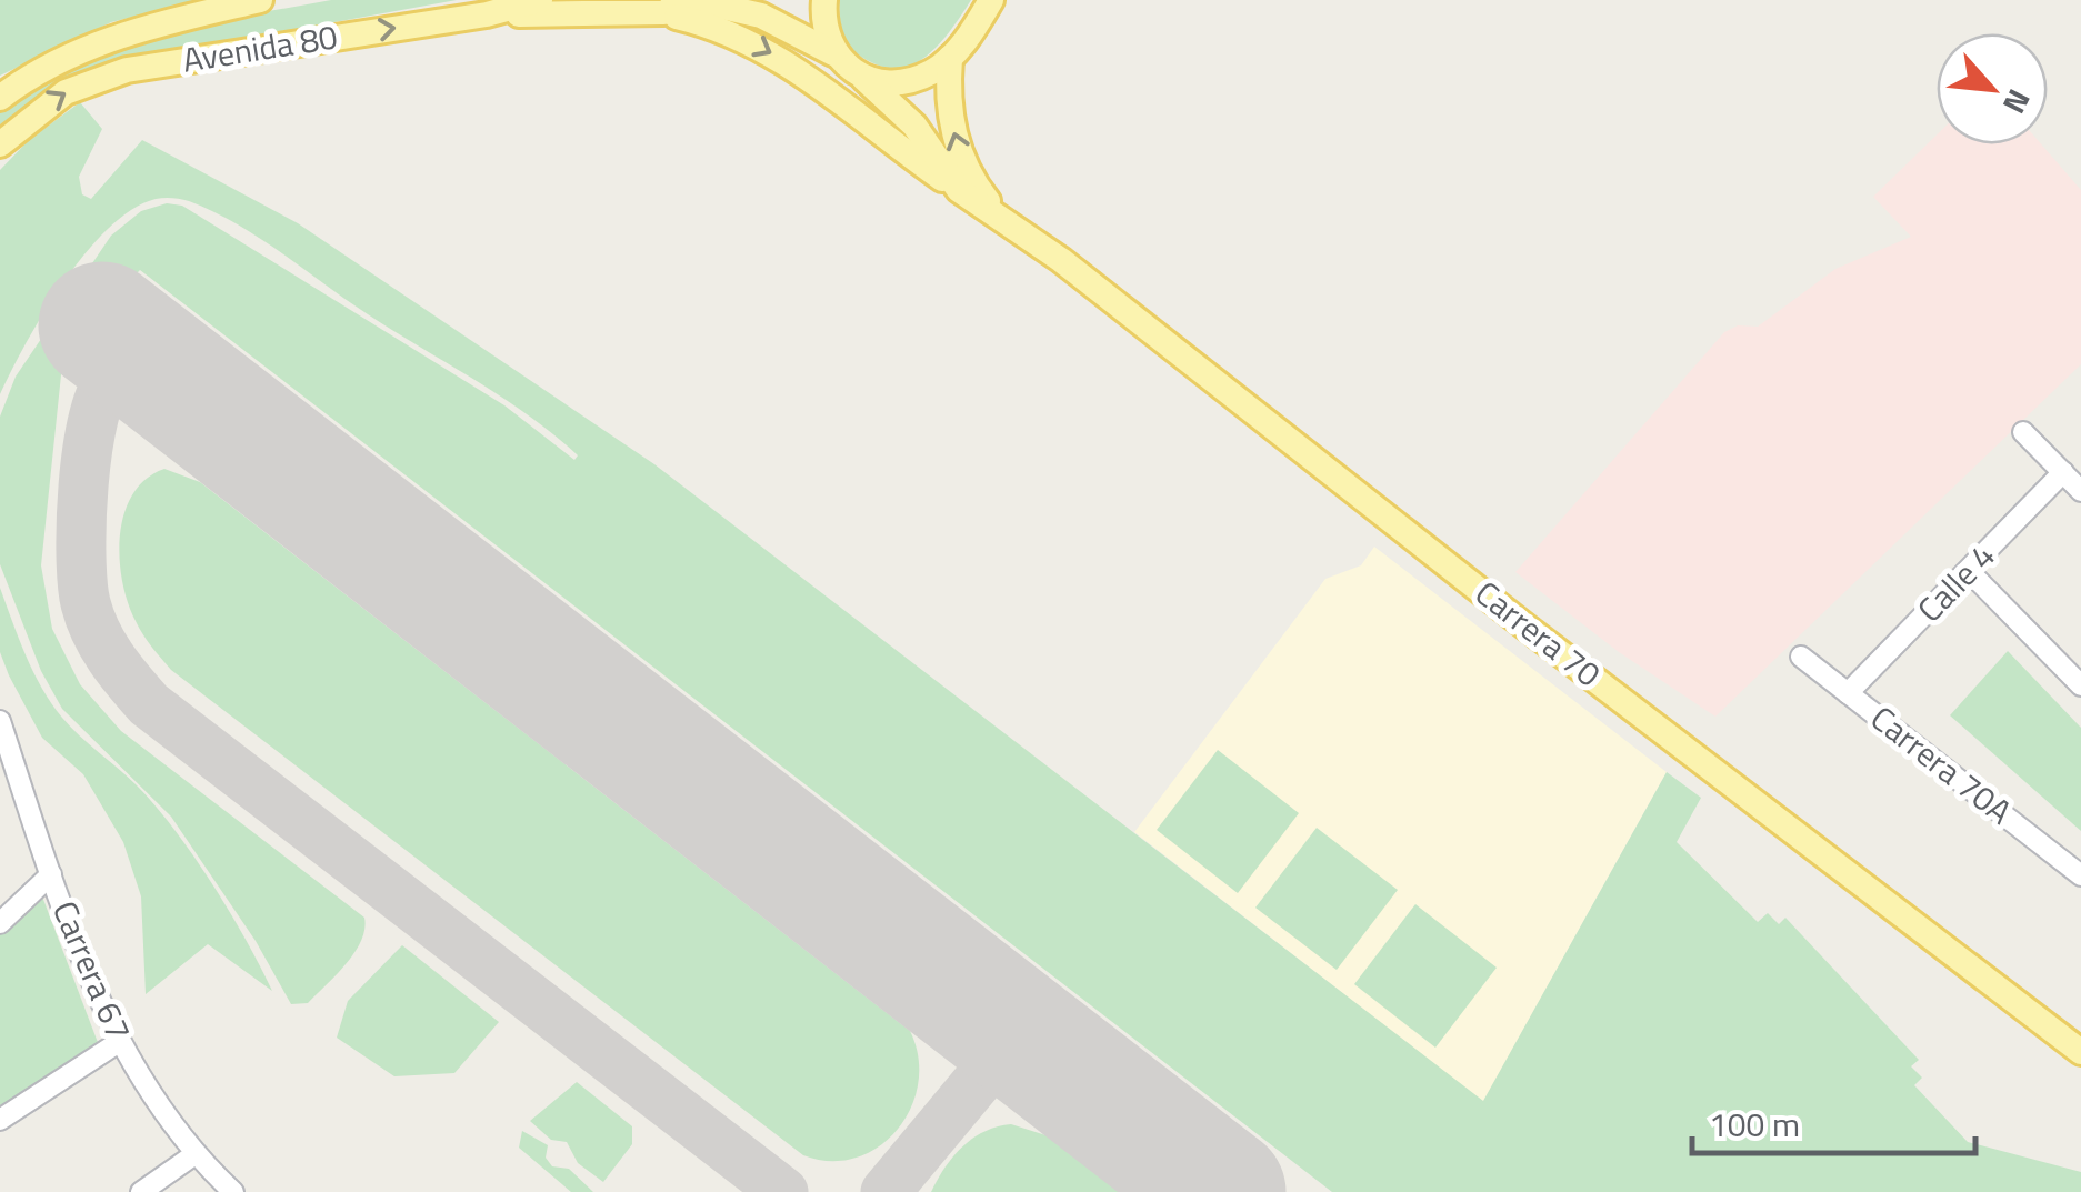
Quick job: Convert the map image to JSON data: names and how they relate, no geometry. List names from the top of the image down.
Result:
{
  "streets": {
    "main road": ["Avenida 80", "Carrera 70"],
    "street": ["Calle 4", "Carrera 70A", "Carrera 67"]
  },
  "crossings": [
    ["Calle 4", "Carrera 70A"]
  ],
  "scale_bar": "100 m",
  "north": "bottom right"
}
